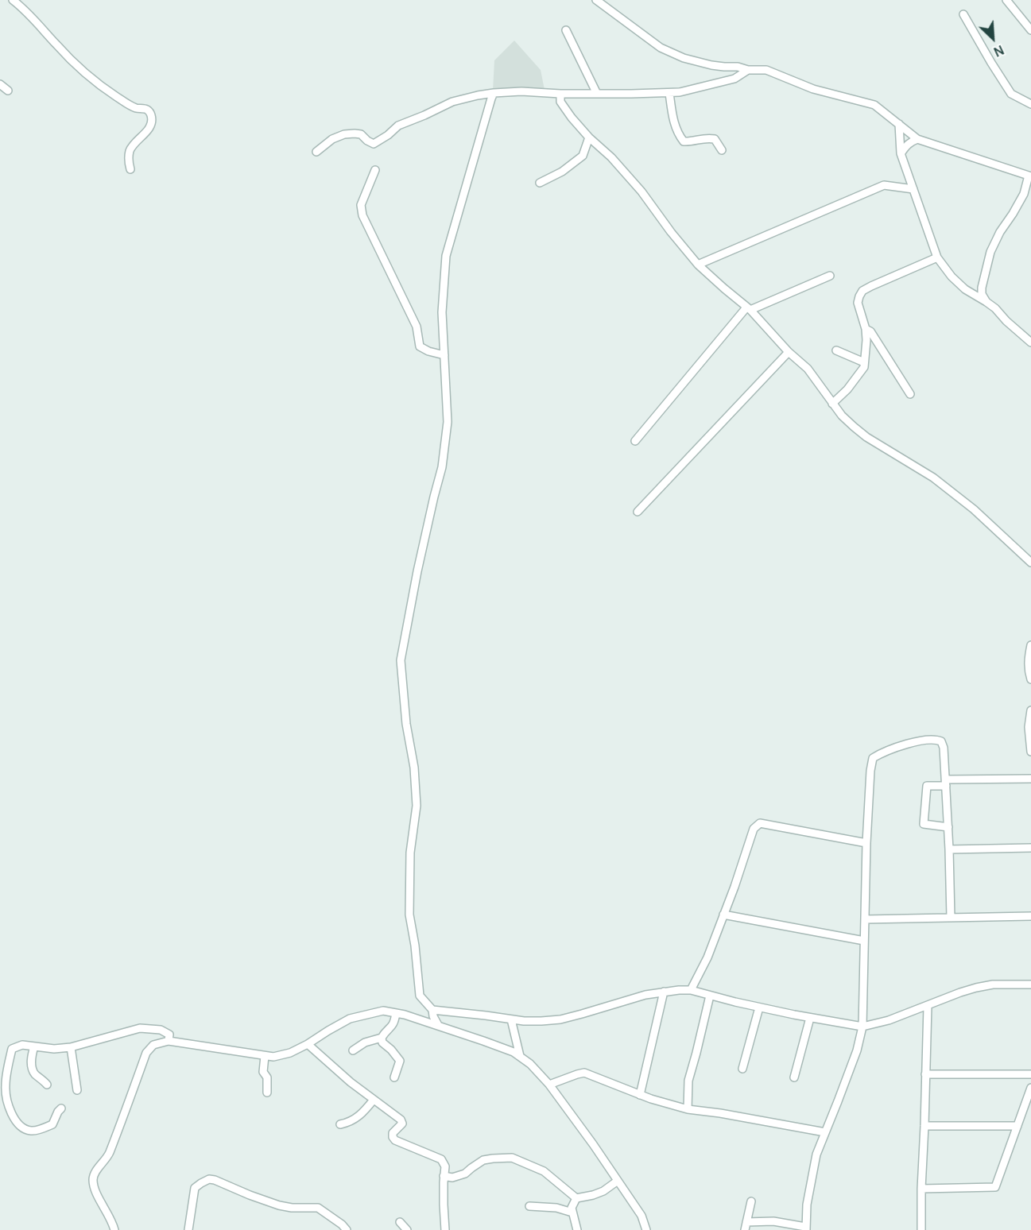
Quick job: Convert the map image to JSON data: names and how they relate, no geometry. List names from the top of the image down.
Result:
{
  "north": "bottom right"
}
